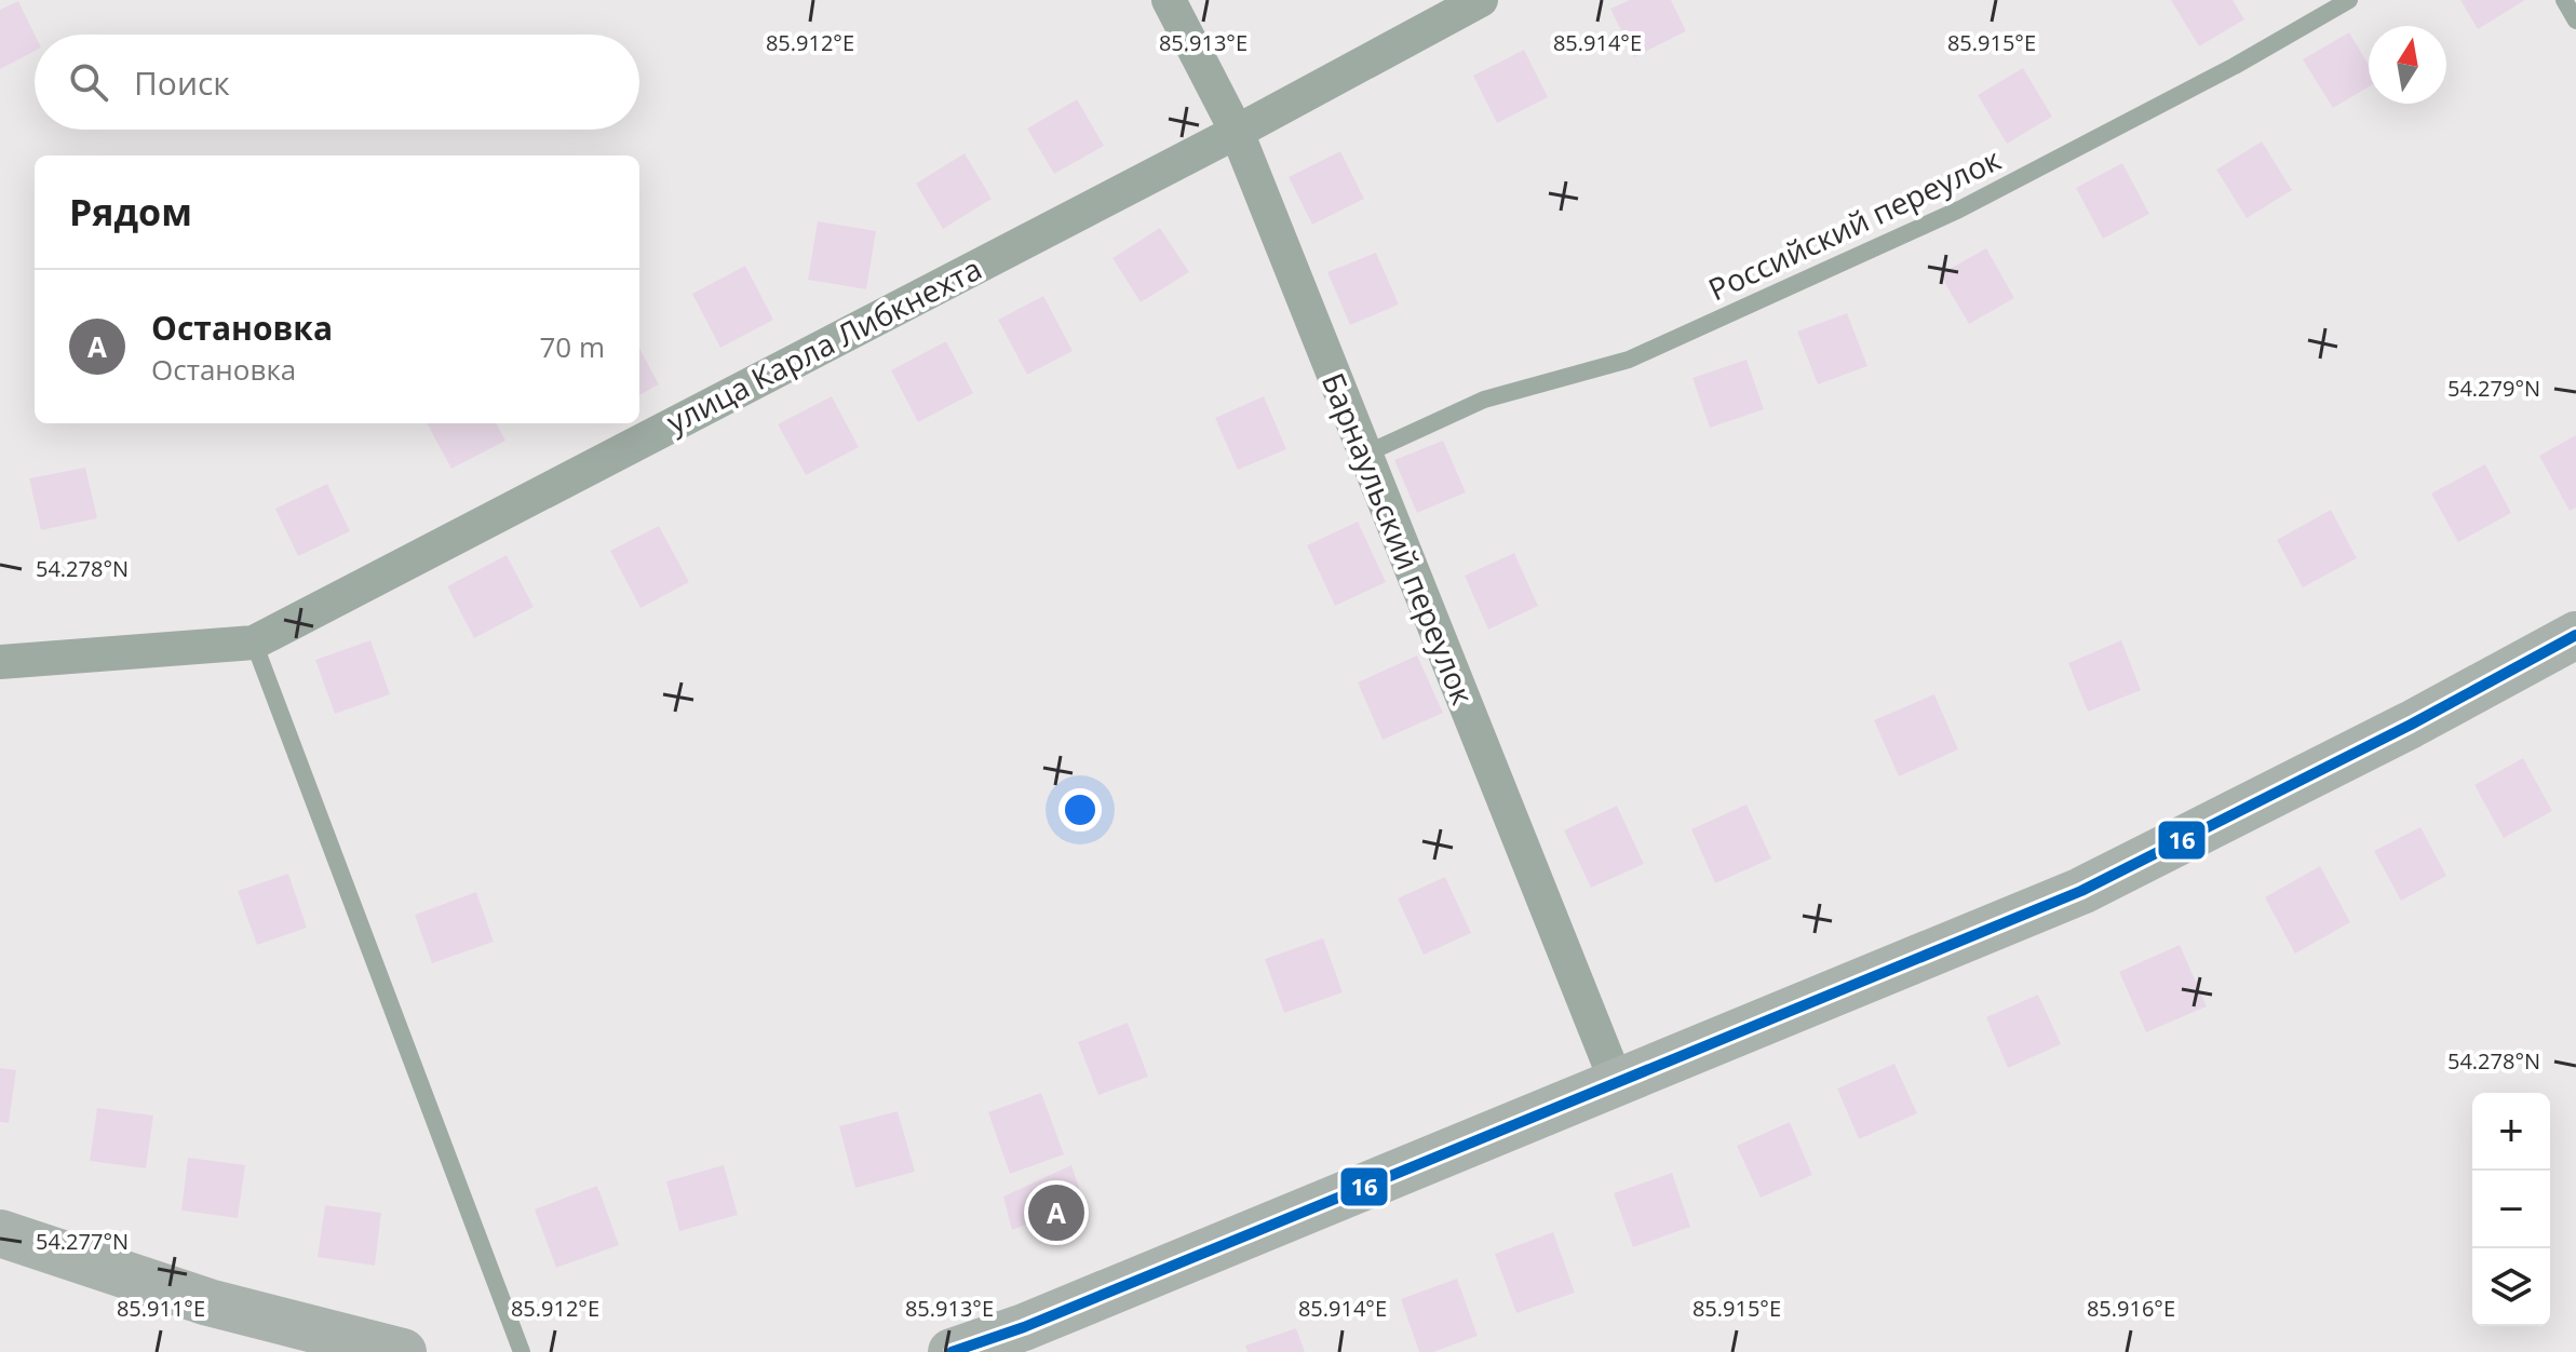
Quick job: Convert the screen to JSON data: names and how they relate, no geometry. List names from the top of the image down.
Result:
{
  "streets": {
    "street": ["улица Карла Либкнехта", "Барнаульский переулок"],
    "lane": ["Российский переулок"]
  },
  "crossings": [
    ["Российский переулок", "Барнаульский переулок"],
    ["улица Карла Либкнехта", "Барнаульский переулок"]
  ],
  "lines": ["transit line 16"],
  "north": "top",
  "page": {
    "search": "Поиск",
    "heading": "Рядом",
    "list": [
      {
        "mark": "A",
        "name": "Остановка",
        "note": "Остановка",
        "value": "70 m"
      }
    ],
    "map_buttons": ["+", "−"],
    "pins": "A"
  },
  "coordinates": [
    "85.912°E",
    "85.913°E",
    "85.915°E",
    "85.914°E",
    "54.279°N",
    "54.278°N",
    "54.277°N",
    "85.911°E",
    "85.916°E"
  ]
}
